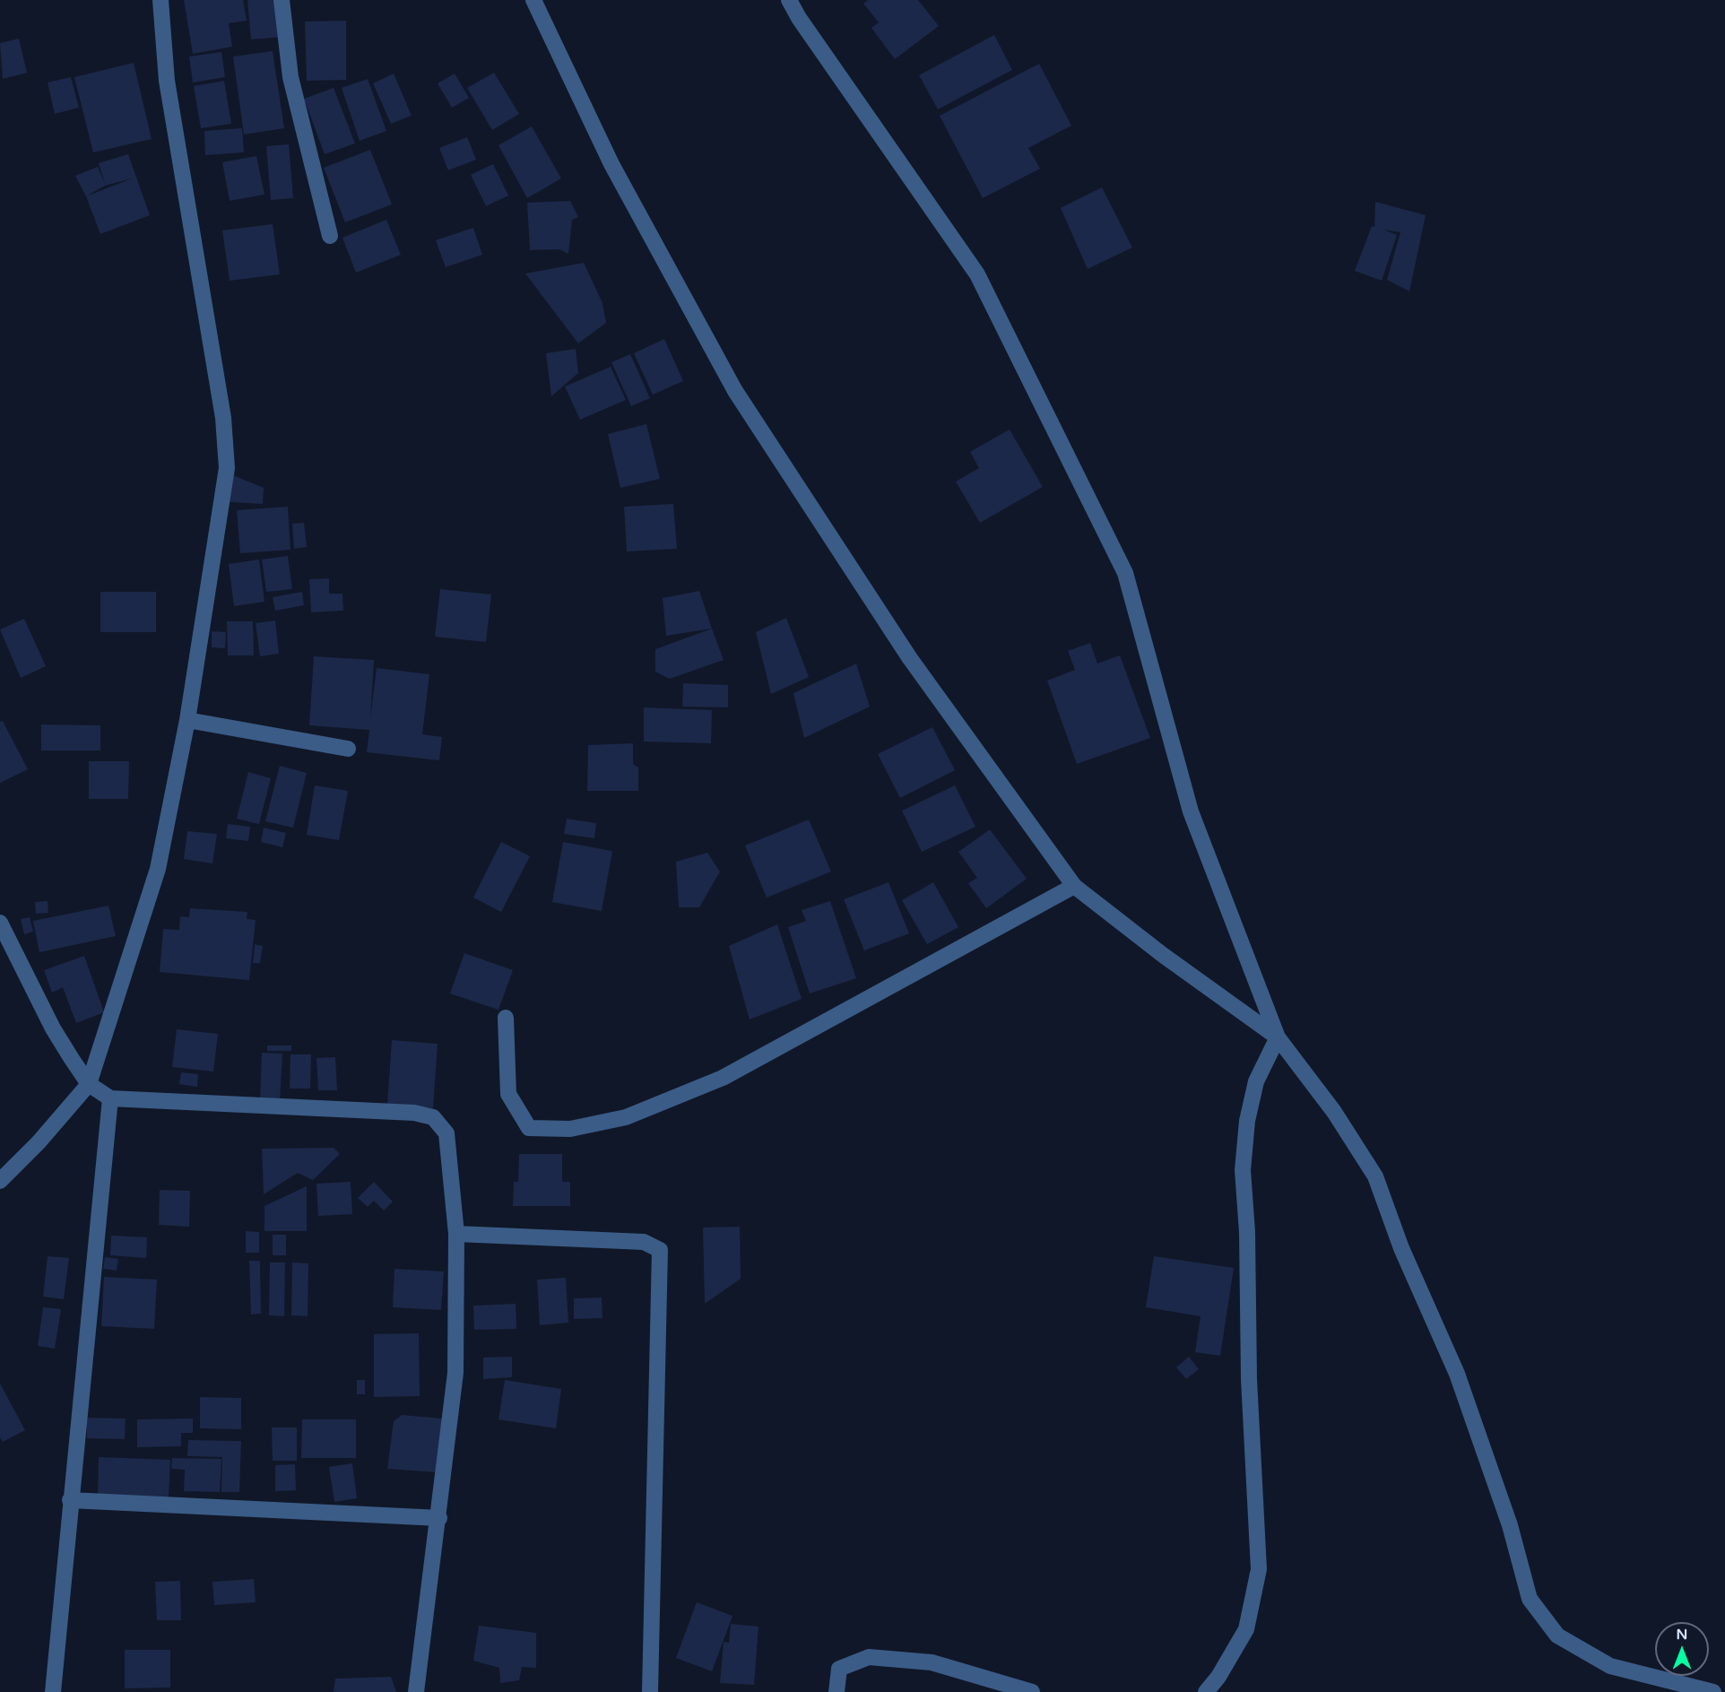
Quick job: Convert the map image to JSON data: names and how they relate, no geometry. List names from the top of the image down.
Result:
{
  "north": "top"
}
